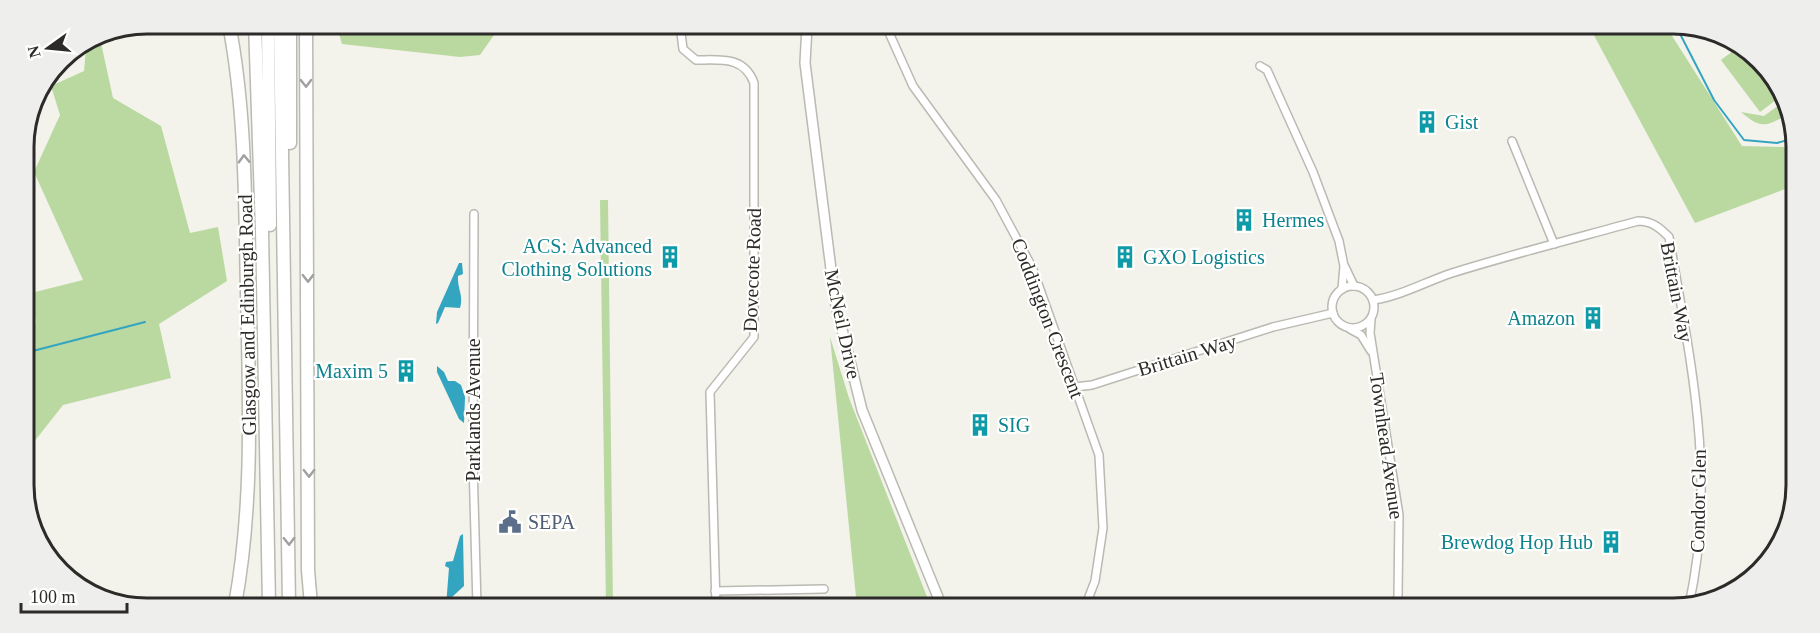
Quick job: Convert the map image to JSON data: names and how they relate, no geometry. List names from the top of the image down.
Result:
{
  "streets": {
    "highway": ["Glasgow and Edinburgh Road"],
    "street": [
      "Dovecote Road",
      "Brittain Way",
      "Coddington Crescent",
      "McNeil Drive",
      "Parklands Avenue",
      "Townhead Avenue",
      "Condor Glen"
    ]
  },
  "crossings": [
    ["Brittain Way", "Coddington Crescent"],
    ["Brittain Way", "Townhead Avenue"],
    ["Brittain Way", "Condor Glen"]
  ],
  "places": {
    "building": [
      "Gist",
      "Hermes",
      "ACS: Advanced Clothing Solutions",
      "GXO Logistics",
      "Amazon",
      "Maxim 5",
      "SIG",
      "Brewdog Hop Hub"
    ],
    "public building": ["SEPA"]
  },
  "scale_bar": "100 m",
  "north": "left"
}
